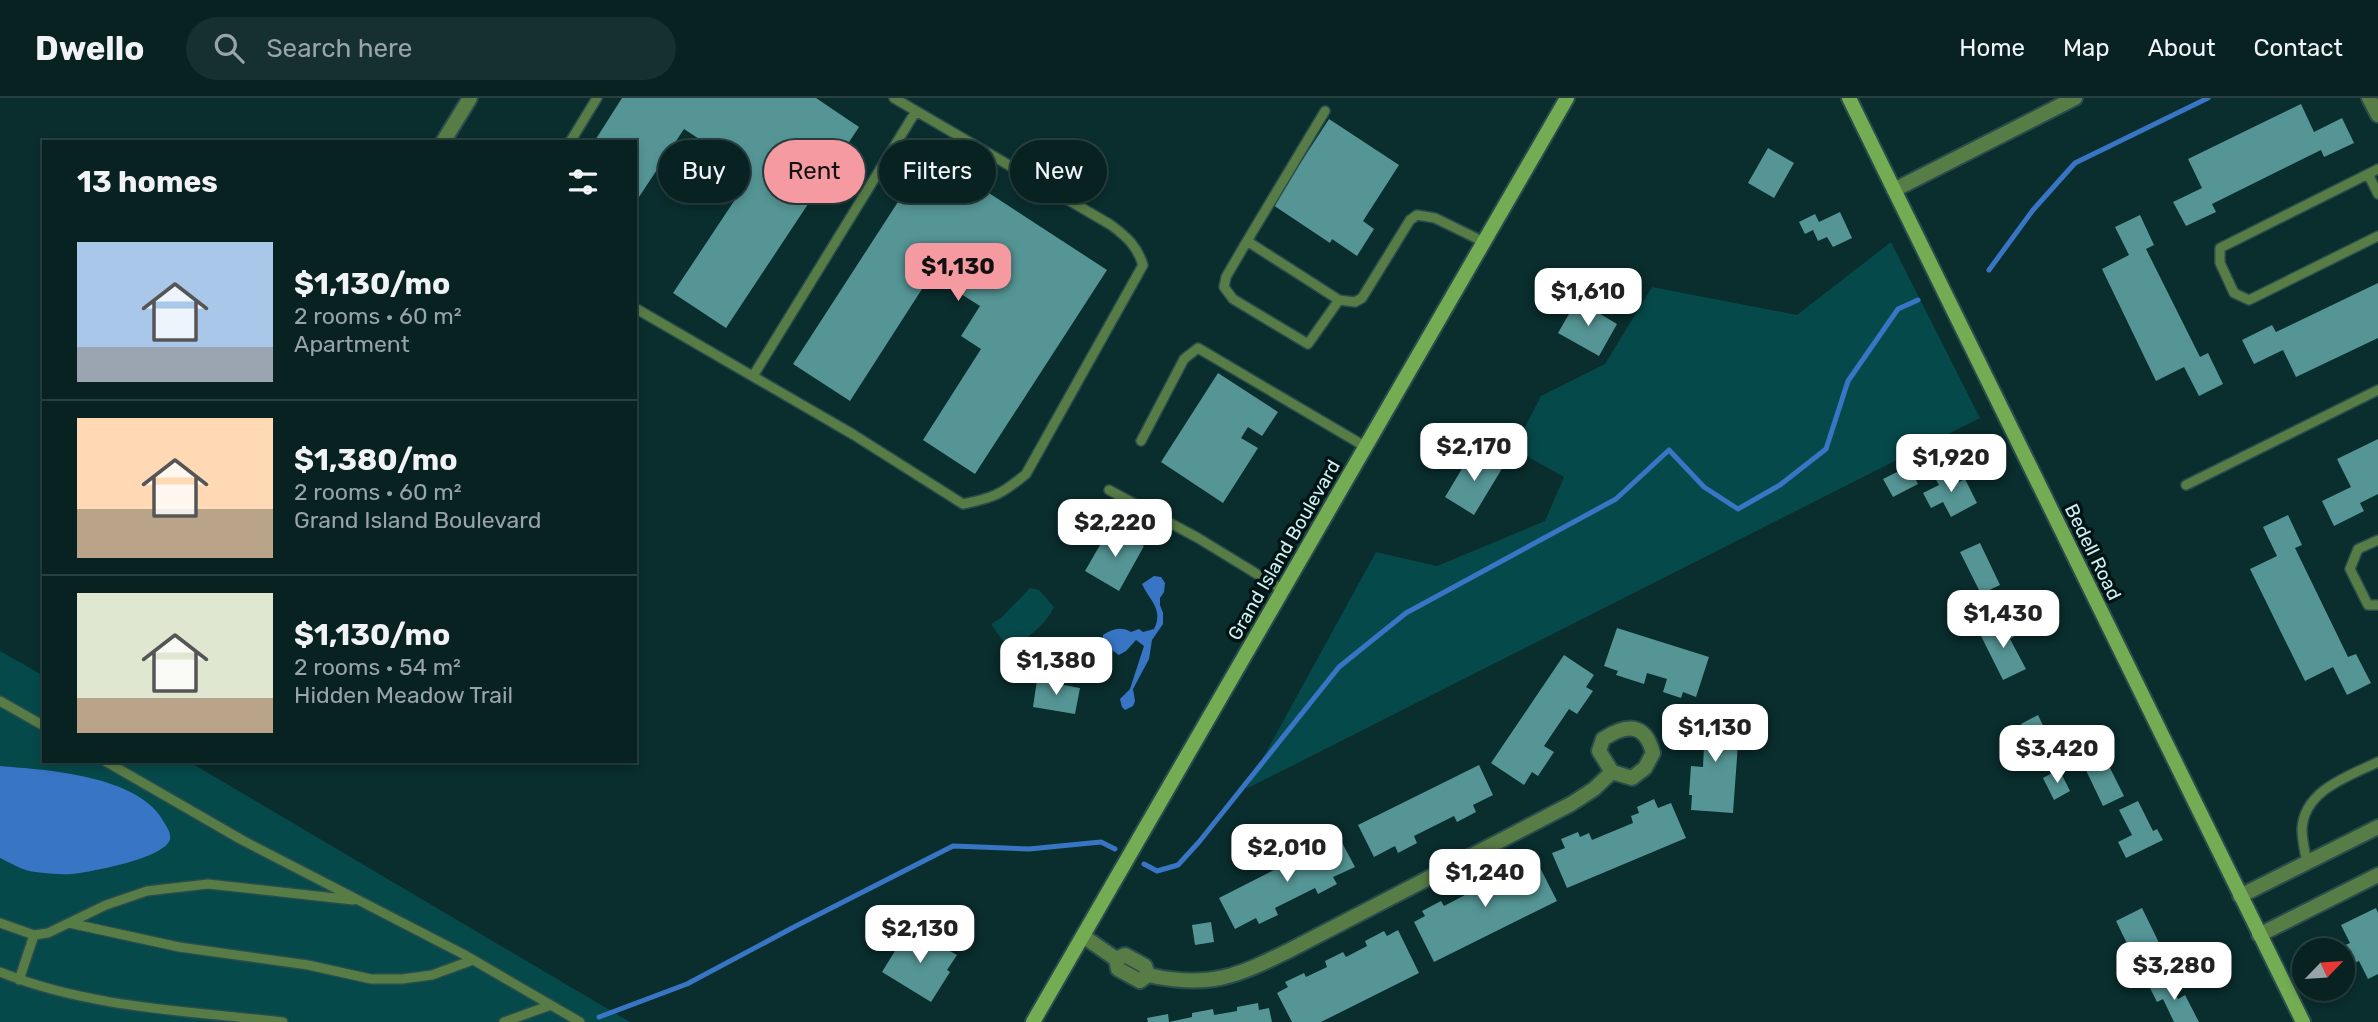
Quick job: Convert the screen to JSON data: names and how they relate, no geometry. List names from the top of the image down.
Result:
{
  "streets": {
    "main road": ["Grand Island Boulevard", "Bedell Road"]
  },
  "north": "top right",
  "page": {
    "header": "Dwello",
    "search": "Search here",
    "nav": [
      "Home",
      "Map",
      "About",
      "Contact"
    ],
    "chip": [
      "Buy",
      "Rent",
      "Filters",
      "New"
    ],
    "heading": "13 homes",
    "list": [
      {
        "name": "$1,130/mo",
        "note": "2 rooms · 60 m² · Apartment"
      },
      {
        "name": "$1,380/mo",
        "note": "2 rooms · 60 m² · Grand Island Boulevard"
      },
      {
        "name": "$1,130/mo",
        "note": "2 rooms · 54 m² · Hidden Meadow Trail"
      }
    ],
    "price": [
      "$1,130",
      "$1,610",
      "$2,170",
      "$1,920",
      "$2,220",
      "$1,430",
      "$1,380",
      "$1,130",
      "$3,420",
      "$2,010",
      "$1,240",
      "$2,130",
      "$3,280"
    ]
  }
}
